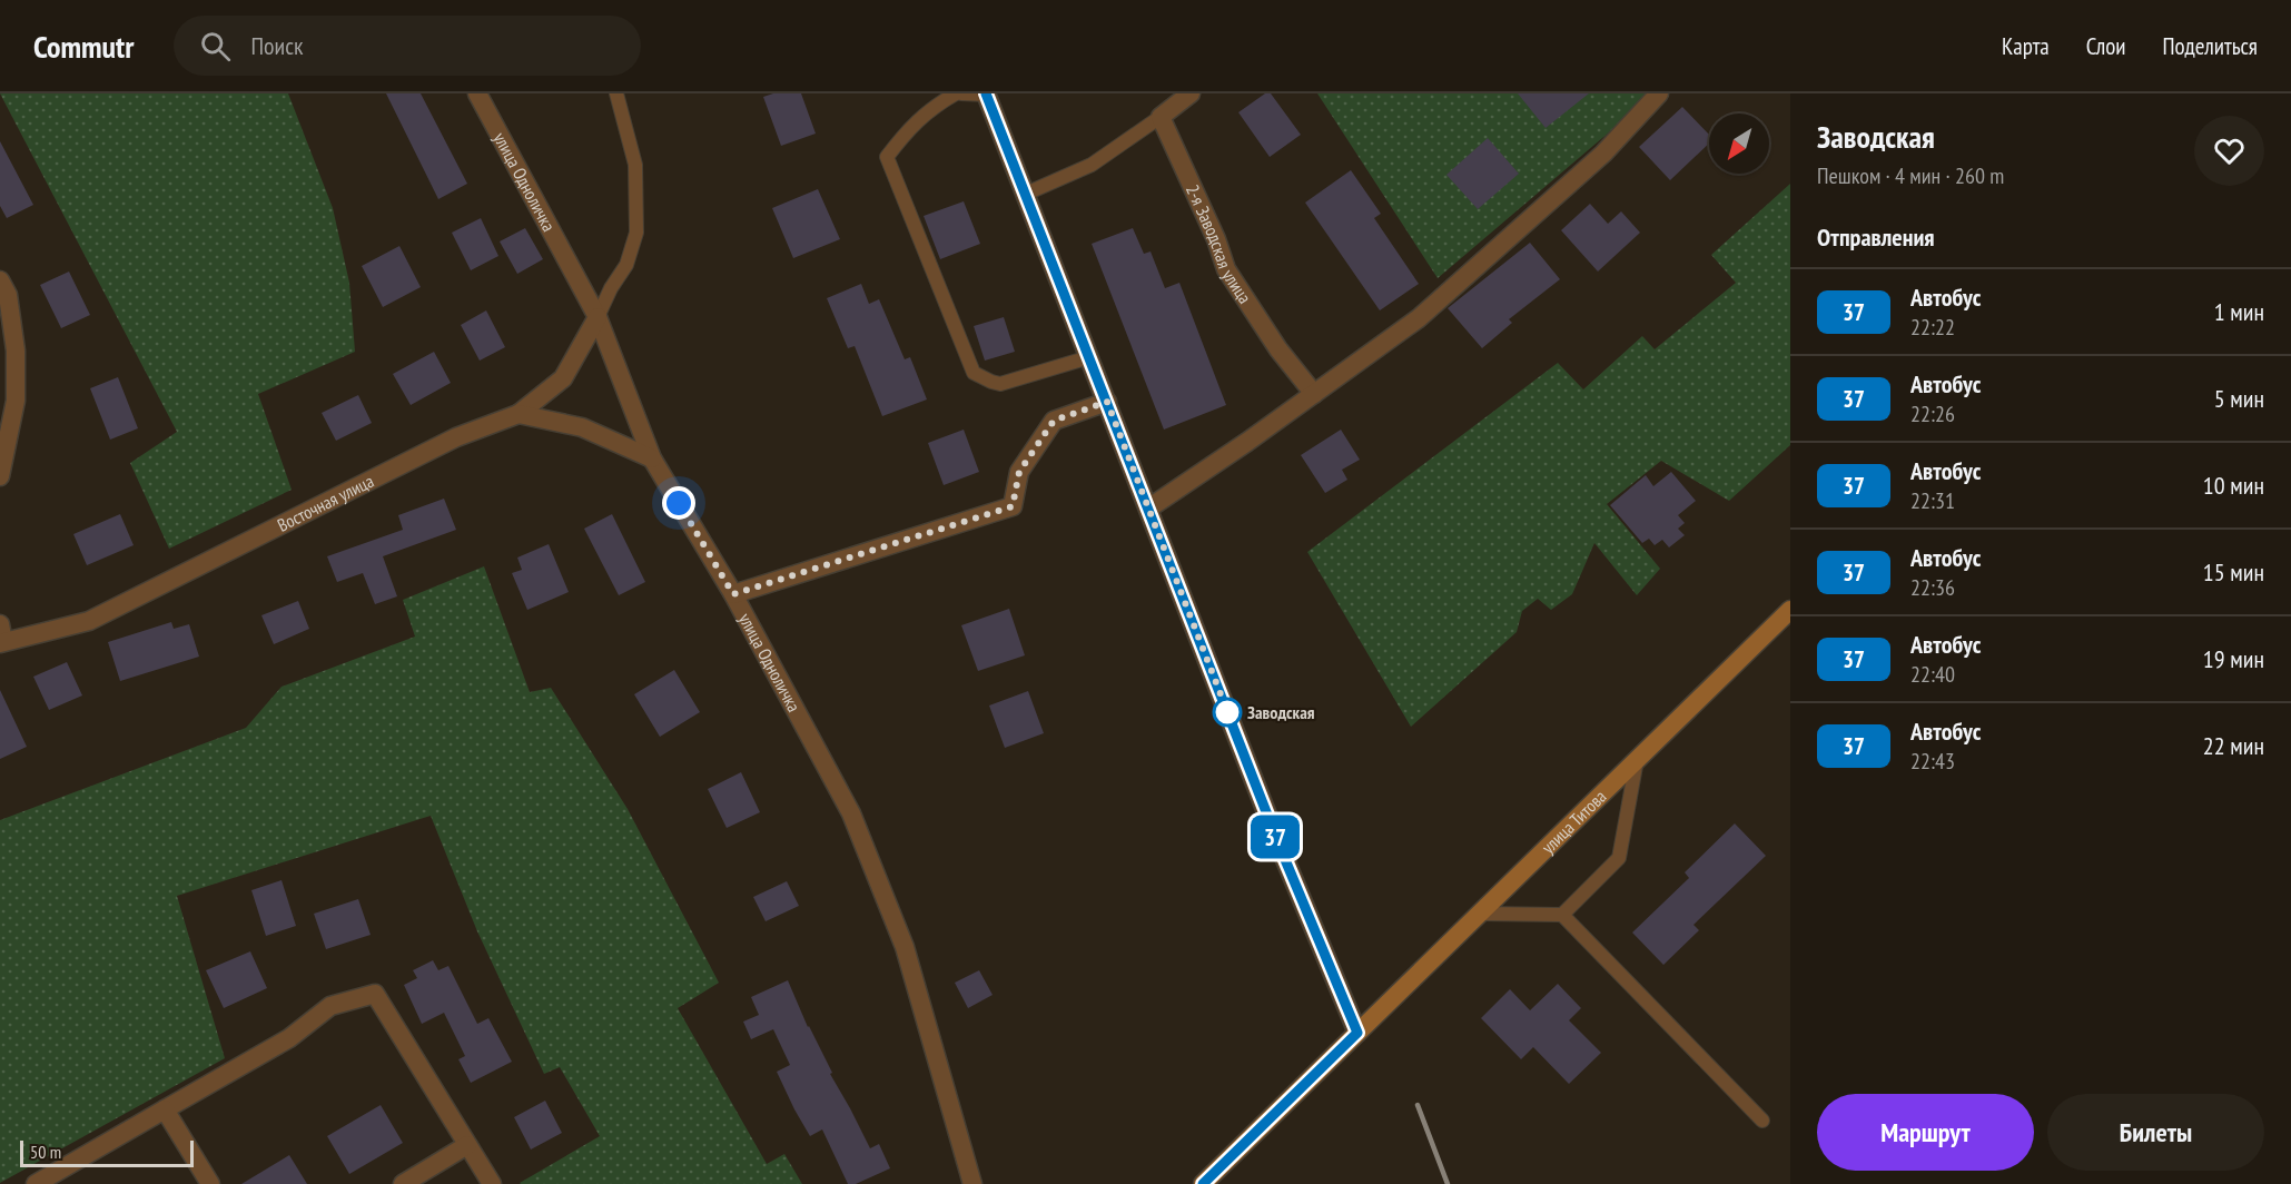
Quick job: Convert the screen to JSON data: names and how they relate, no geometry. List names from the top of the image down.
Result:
{
  "streets": {
    "main road": ["улица Титова"],
    "street": ["улица Одноличка", "2-я Заводская улица", "Восточная улица"]
  },
  "places": ["Заводская"],
  "lines": ["bus line 37"],
  "scale_bar": "50 m",
  "north": "bottom left",
  "page": {
    "header": "Commutr",
    "search": "Поиск",
    "nav": ["Карта", "Слои", "Поделиться"],
    "on_map": "37",
    "heading": [
      ["Заводская", "Пешком · 4 мин · 260 m"],
      "Отправления"
    ],
    "list": [
      {
        "mark": "37",
        "name": "Автобус",
        "note": "22:22",
        "value": "1 мин"
      },
      {
        "mark": "37",
        "name": "Автобус",
        "note": "22:26",
        "value": "5 мин"
      },
      {
        "mark": "37",
        "name": "Автобус",
        "note": "22:31",
        "value": "10 мин"
      },
      {
        "mark": "37",
        "name": "Автобус",
        "note": "22:36",
        "value": "15 мин"
      },
      {
        "mark": "37",
        "name": "Автобус",
        "note": "22:40",
        "value": "19 мин"
      },
      {
        "mark": "37",
        "name": "Автобус",
        "note": "22:43",
        "value": "22 мин"
      }
    ],
    "buttons": ["Маршрут", "Билеты"],
    "scale": "50 m"
  }
}
